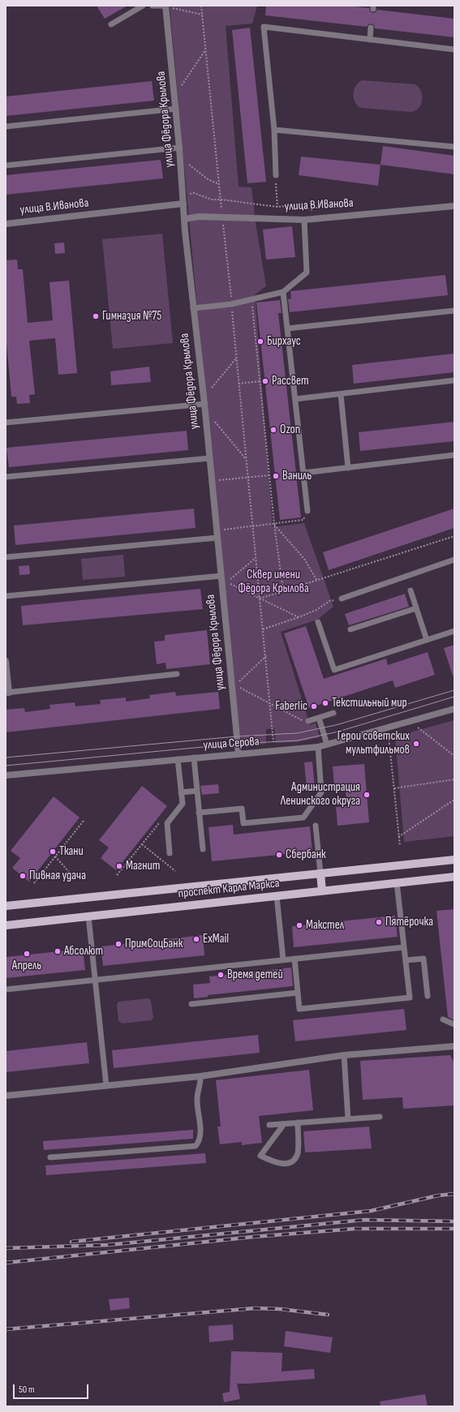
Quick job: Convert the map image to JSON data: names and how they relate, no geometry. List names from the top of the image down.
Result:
{
  "streets": {
    "main road": ["проспект Карла Маркса"],
    "street": ["улица Фёдора Крылова", "улица В.Иванова", "улица Серова"]
  },
  "crossings": [
    ["улица Фёдора Крылова", "улица В.Иванова"],
    ["улица Фёдора Крылова", "улица Серова"]
  ],
  "parks": ["Сквер имени Фёдора Крылова"],
  "places": [
    "Гимназия №75",
    "Бирхаус",
    "Рассвет",
    "Ozon",
    "Ваниль",
    "Текстильный мир",
    "Faberlic",
    "Герои советских мультфильмов",
    "Администрация Ленинского округа",
    "Ткани",
    "Сбербанк",
    "Магнит",
    "Пивная удача",
    "Пятёрочка",
    "Макстел",
    "ExMail",
    "ПримСоцБанк",
    "Абсолют",
    "Апрель",
    "Время детей"
  ],
  "scale_bar": "50 m"
}
